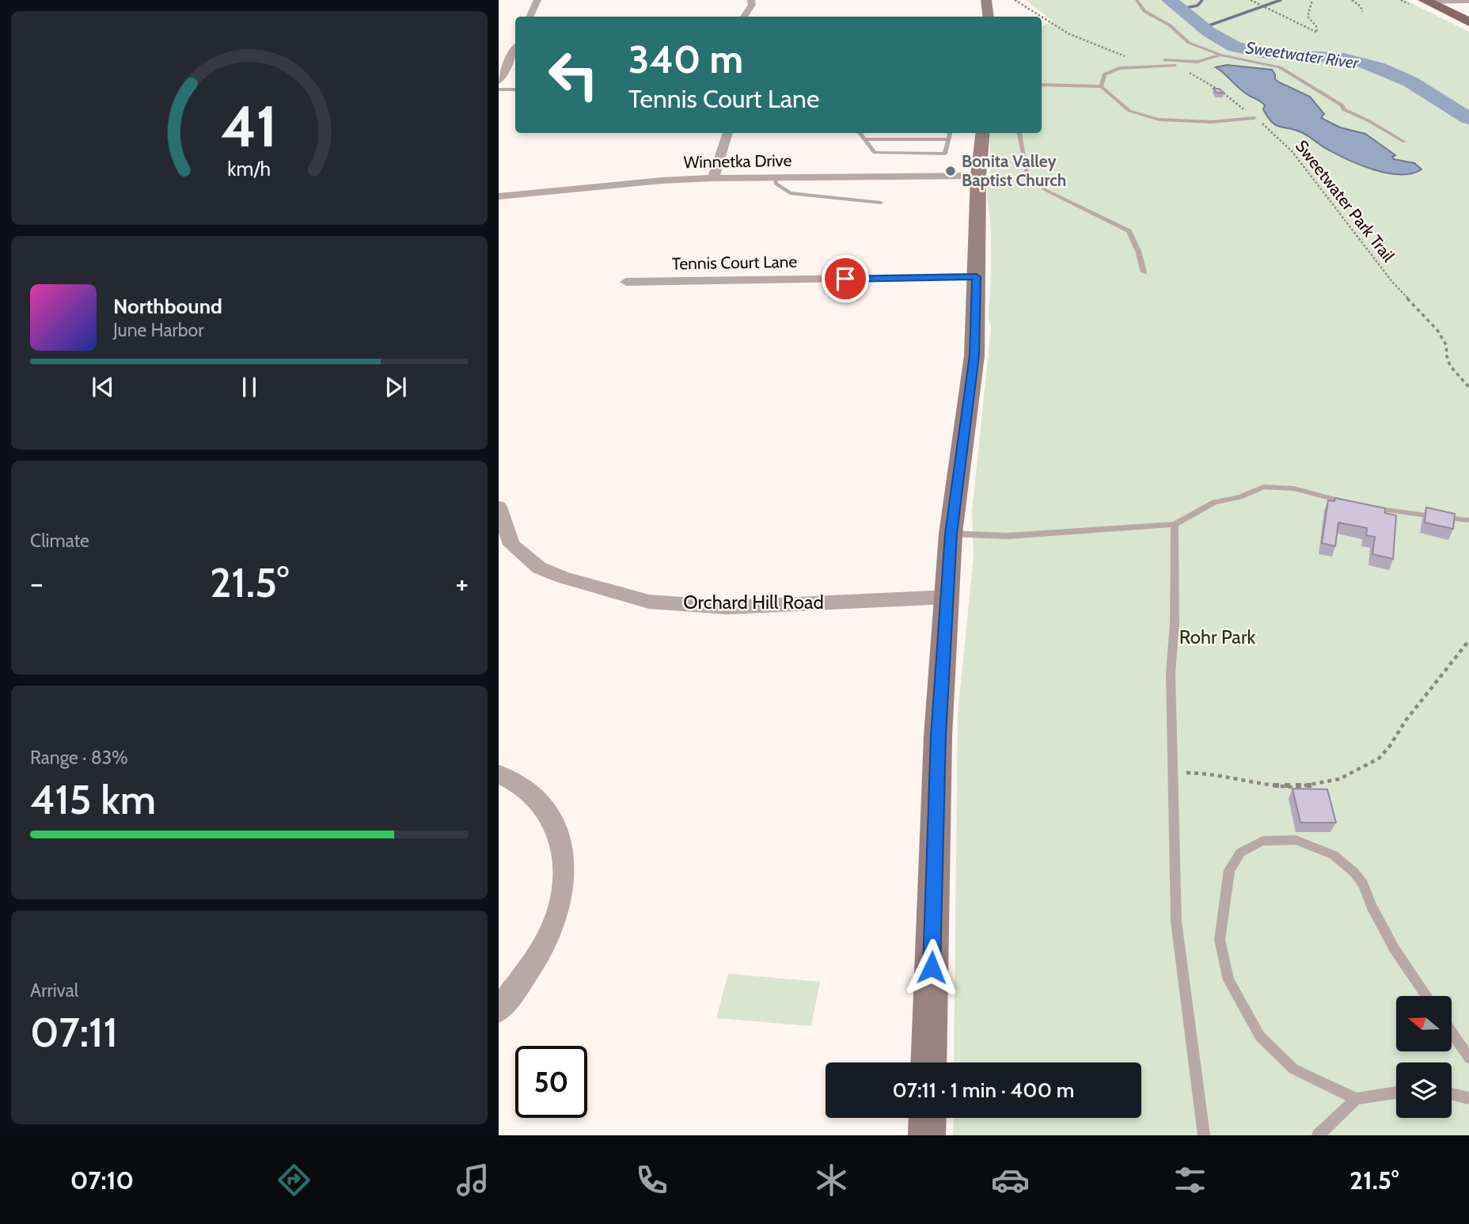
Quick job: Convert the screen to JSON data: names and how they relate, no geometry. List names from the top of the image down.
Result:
{
  "streets": {
    "street": ["Winnetka Drive", "Tennis Court Lane", "Orchard Hill Road"],
    "path": ["Sweetwater Park Trail"]
  },
  "water": ["Sweetwater River"],
  "parks": ["Rohr Park"],
  "places": ["Bonita Valley Baptist Church"],
  "north": "left",
  "page": {
    "turn": ["340 m", "Tennis Court Lane"],
    "song": ["Northbound", "June Harbor"],
    "tile": [
      "Climate",
      ["Range · 83%", "415 km"],
      ["Arrival", "07:11"]
    ],
    "heat": ["−", "21.5°", "+"],
    "limit": "50",
    "trip": "07:11 · 1 min · 400 m",
    "tabs": ["07:10", "21.5°"],
    "gauge": ["41", "km/h"]
  }
}
